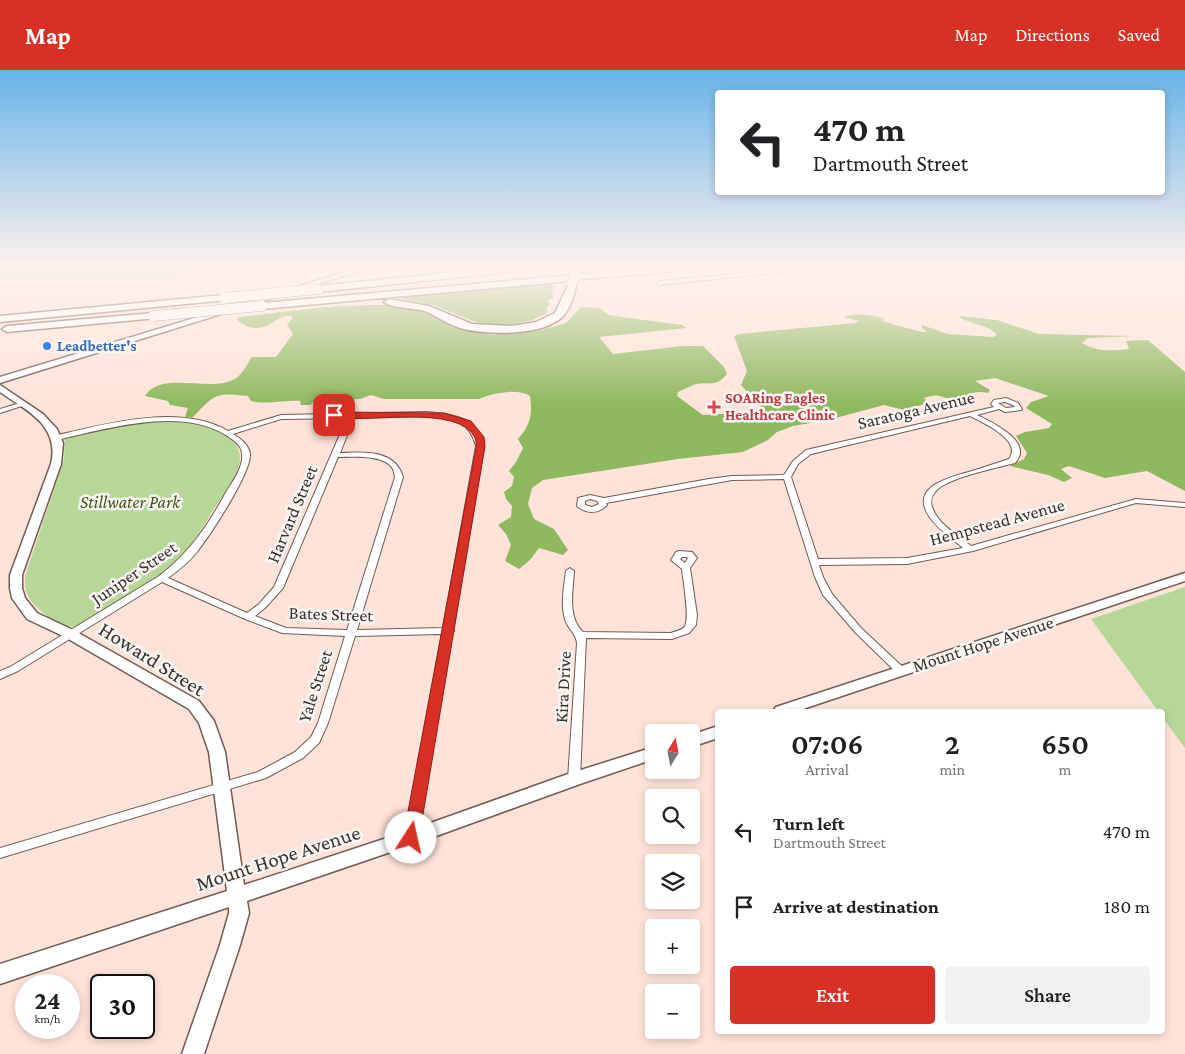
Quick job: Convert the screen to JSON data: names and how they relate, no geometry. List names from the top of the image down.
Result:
{
  "streets": {
    "street": [
      "Saratoga Avenue",
      "Harvard Street",
      "Hempstead Avenue",
      "Juniper Street",
      "Bates Street",
      "Mount Hope Avenue",
      "Howard Street",
      "Yale Street",
      "Kira Drive"
    ]
  },
  "crossings": [
    ["Harvard Street", "Bates Street"],
    ["Harvard Street", "Yale Street"],
    ["Juniper Street", "Bates Street"],
    ["Juniper Street", "Howard Street"],
    ["Bates Street", "Yale Street"],
    ["Mount Hope Avenue", "Howard Street"],
    ["Mount Hope Avenue", "Kira Drive"],
    ["Howard Street", "Yale Street"]
  ],
  "parks": ["Stillwater Park"],
  "places": {
    "other": ["Leadbetter's"],
    "health": ["SOARing Eagles Healthcare Clinic"]
  },
  "north": "top",
  "page": {
    "header": "Map",
    "nav": ["Map", "Directions", "Saved"],
    "turn": ["470 m", "Dartmouth Street"],
    "eta": [
      "07:06",
      "Arrival",
      "2",
      "min",
      "650",
      "m"
    ],
    "map_buttons": ["+", "−"],
    "list": [
      {
        "name": "Turn left",
        "note": "Dartmouth Street",
        "value": "470 m"
      },
      {
        "name": "Arrive at destination",
        "value": "180 m"
      }
    ],
    "buttons": ["Exit", "Share"],
    "speed": "24 km/h",
    "limit": "30"
  }
}
